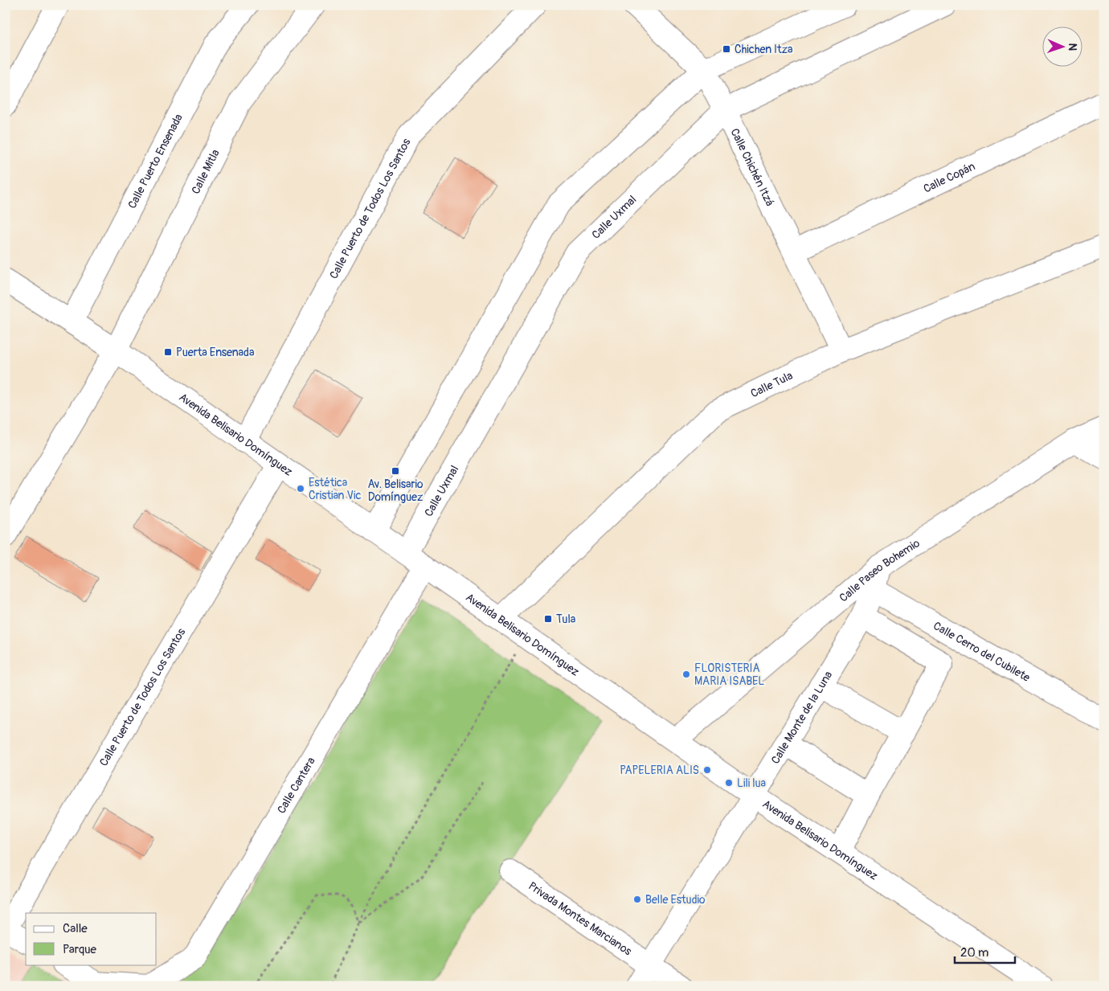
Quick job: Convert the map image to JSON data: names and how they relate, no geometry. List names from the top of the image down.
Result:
{
  "streets": {
    "street": [
      "Calle Puerto Ensenada",
      "Calle Chichén Itzá",
      "Calle Mitla",
      "Calle Copán",
      "Calle Puerto de Todos Los Santos",
      "Calle Uxmal",
      "Calle Tula",
      "Avenida Belisario Domínguez",
      "Calle Paseo Bohemio",
      "Calle Cerro del Cubilete",
      "Calle Monte de la Luna",
      "Calle Cantera",
      "Privada Montes Marcianos"
    ]
  },
  "crossings": [
    ["Calle Puerto Ensenada", "Avenida Belisario Domínguez"],
    ["Calle Chichén Itzá", "Calle Copán"],
    ["Calle Chichén Itzá", "Calle Uxmal"],
    ["Calle Chichén Itzá", "Calle Tula"],
    ["Calle Mitla", "Avenida Belisario Domínguez"],
    ["Calle Puerto de Todos Los Santos", "Avenida Belisario Domínguez"],
    ["Calle Uxmal", "Avenida Belisario Domínguez"],
    ["Calle Tula", "Avenida Belisario Domínguez"],
    ["Avenida Belisario Domínguez", "Calle Paseo Bohemio"],
    ["Avenida Belisario Domínguez", "Calle Monte de la Luna"],
    ["Avenida Belisario Domínguez", "Calle Cantera"],
    ["Calle Paseo Bohemio", "Calle Cerro del Cubilete"],
    ["Calle Paseo Bohemio", "Calle Monte de la Luna"],
    ["Calle Cerro del Cubilete", "Calle Monte de la Luna"],
    ["Calle Monte de la Luna", "Privada Montes Marcianos"]
  ],
  "places": {
    "transit": [
      "Chichen Itza",
      "Puerta Ensenada",
      "Av. Belisario Domínguez",
      "Tula"
    ],
    "other": [
      "Estética Cristian Vic",
      "FLORISTERIA MARIA ISABEL",
      "PAPELERIA ALIS",
      "Lili lua",
      "Belle Estudio"
    ]
  },
  "legend": ["Calle", "Parque"],
  "scale_bar": "20 m",
  "north": "right"
}
